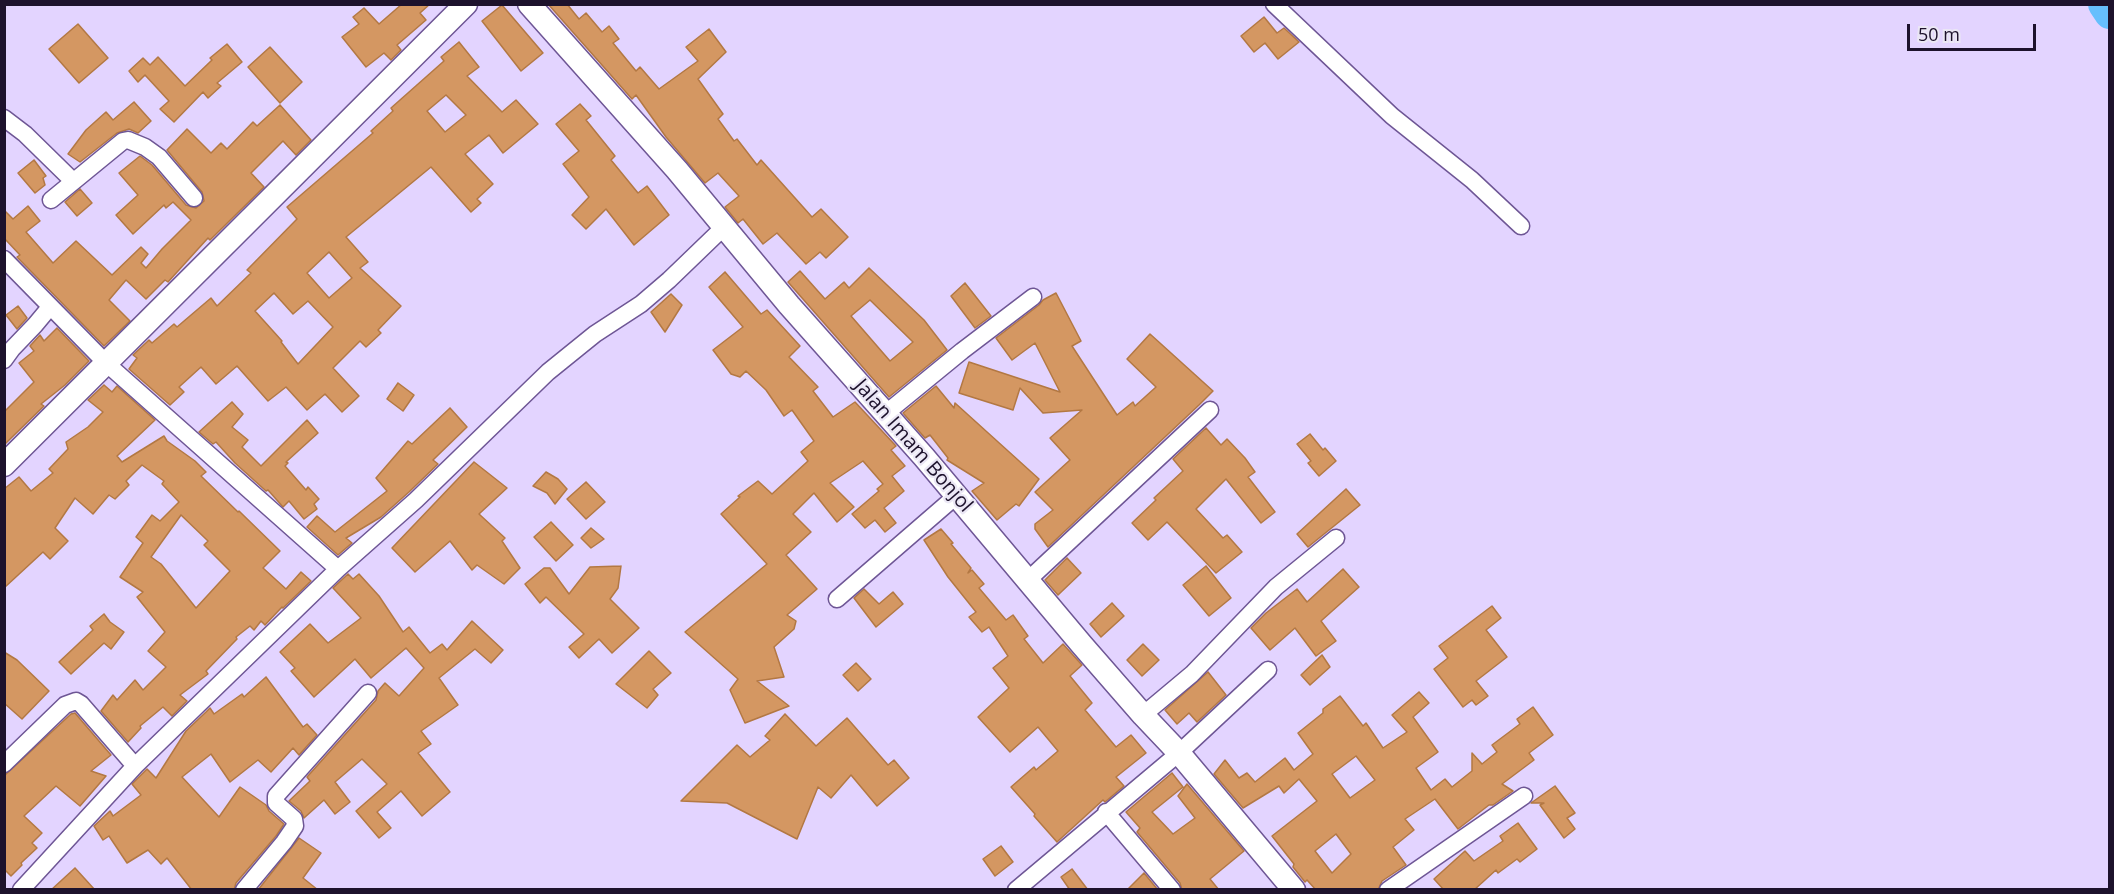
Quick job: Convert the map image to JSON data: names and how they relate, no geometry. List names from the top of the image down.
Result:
{
  "streets": {
    "main road": ["Jalan Imam Bonjol"]
  },
  "scale_bar": "50 m"
}
